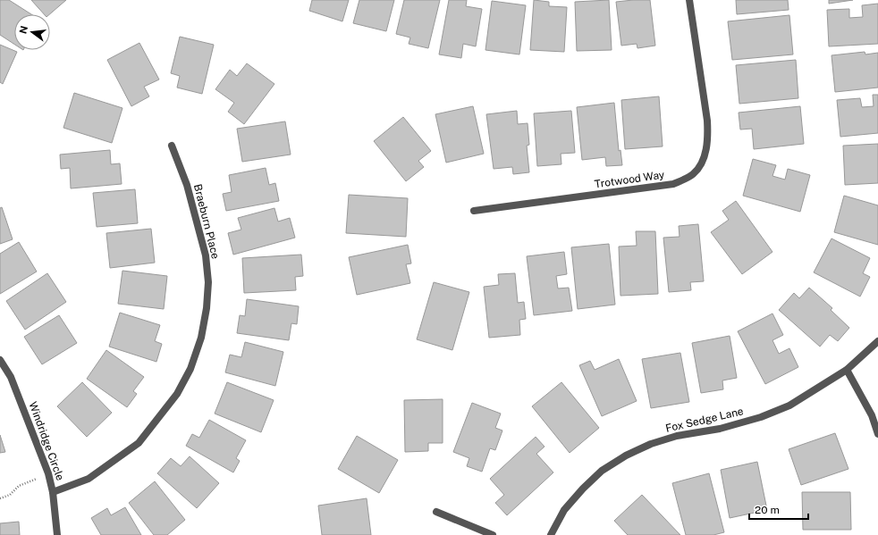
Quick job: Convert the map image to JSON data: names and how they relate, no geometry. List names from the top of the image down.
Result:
{
  "streets": {
    "street": [
      "Trotwood Way",
      "Braeburn Place",
      "Fox Sedge Lane",
      "Windridge Circle"
    ]
  },
  "crossings": [
    ["Braeburn Place", "Windridge Circle"]
  ],
  "scale_bar": "20 m",
  "north": "left"
}
